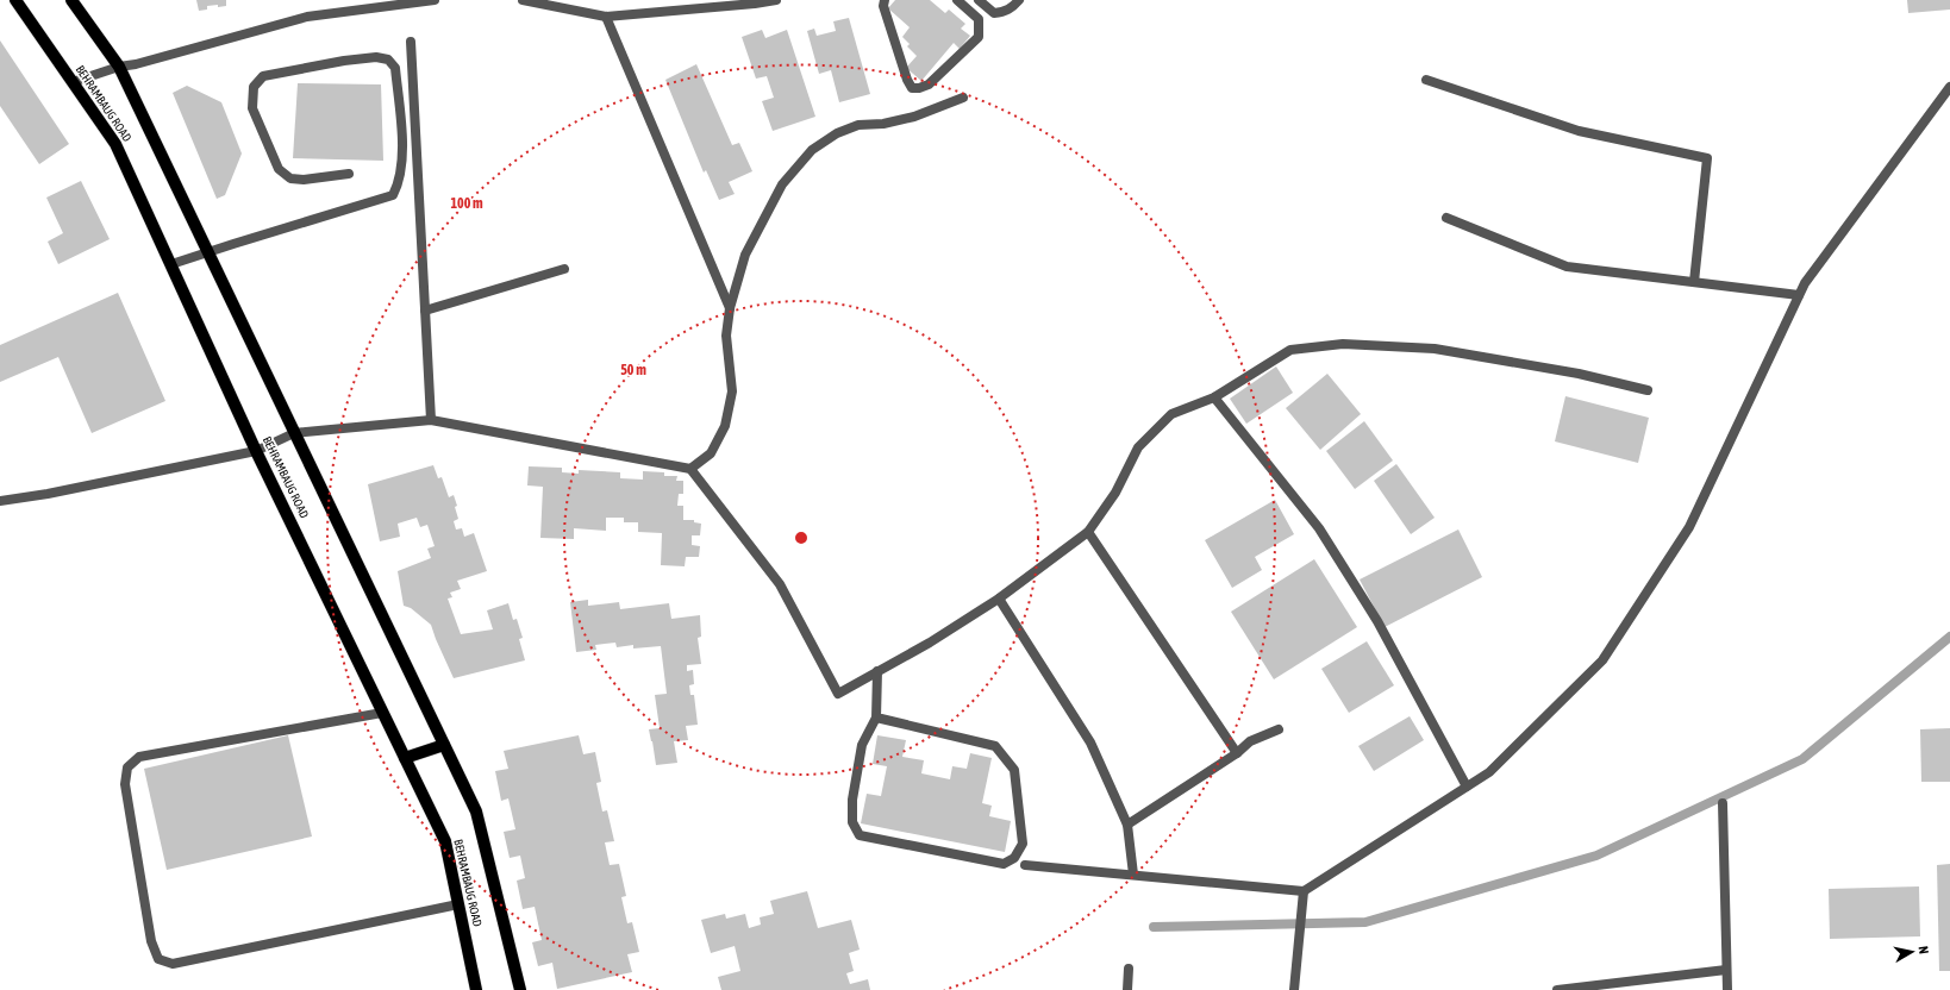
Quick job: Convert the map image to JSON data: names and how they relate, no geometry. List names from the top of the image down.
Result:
{
  "streets": {
    "main road": ["BEHRAMBAUG ROAD"]
  },
  "north": "right",
  "rings": ["100 m", "50 m"]
}
